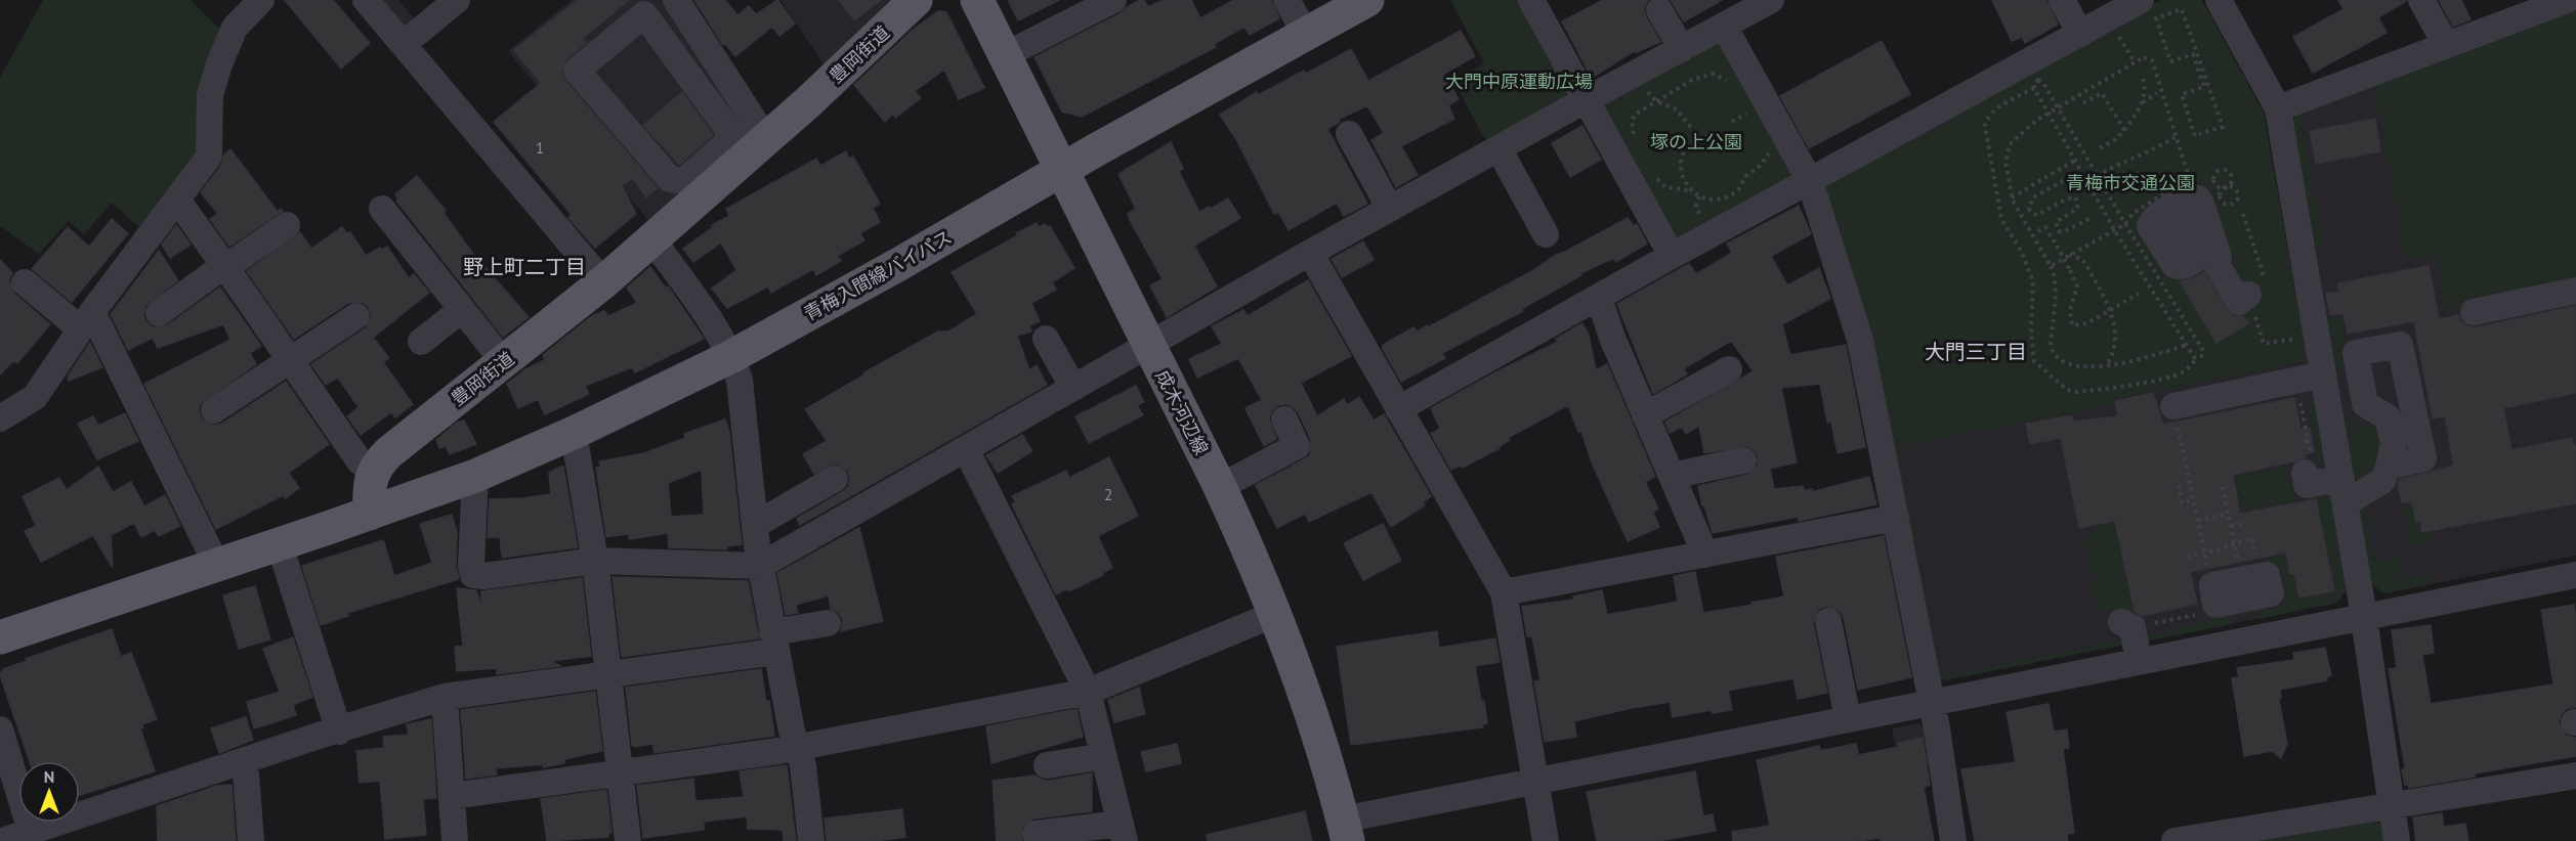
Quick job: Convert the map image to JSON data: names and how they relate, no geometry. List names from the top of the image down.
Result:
{
  "streets": {
    "main road": ["豊岡街道", "青梅入間線バイパス", "成木河辺線"]
  },
  "crossings": [
    ["青梅入間線バイパス", "成木河辺線"]
  ],
  "districts": ["野上町二丁目", "大門三丁目"],
  "parks": ["大門中原運動広場", "塚の上公園", "青梅市交通公園"],
  "house_numbers": ["1", "2"],
  "north": "top"
}
